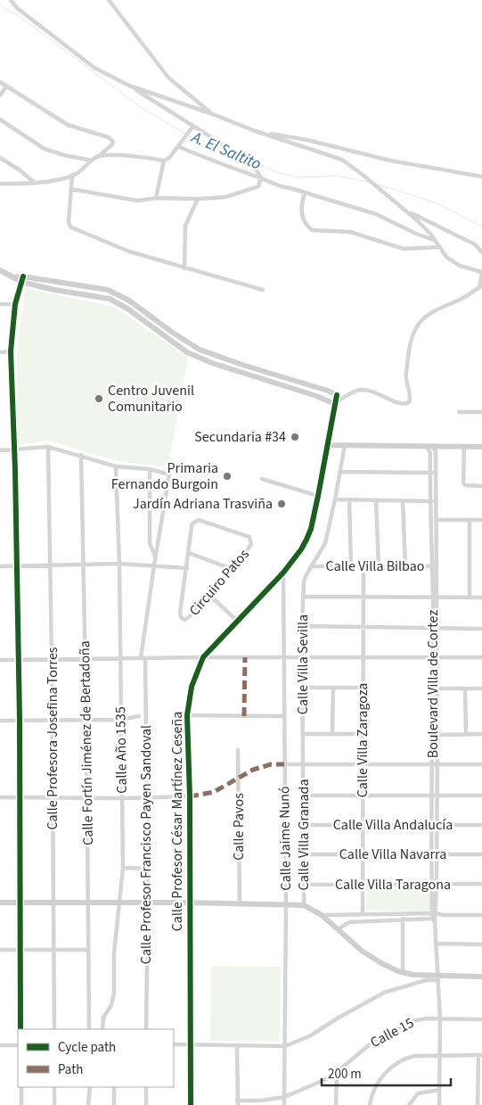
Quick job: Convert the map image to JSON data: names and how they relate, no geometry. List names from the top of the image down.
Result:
{
  "streets": {
    "street": [
      "Calle Villa Bilbao",
      "Circuiro Patos",
      "Calle Villa Sevilla",
      "Boulevard Villa de Cortez",
      "Calle Profesora Josefina Torres",
      "Calle Villa Zaragoza",
      "Calle Fortín Jiménez de Bertadoña",
      "Calle Año 1535",
      "Calle Profesor César Martínez Ceseña",
      "Calle Villa Andalucía",
      "Calle Pavos",
      "Calle Villa Granada",
      "Calle Jaime Nunó",
      "Calle Profesor Francisco Payen Sandoval",
      "Calle Villa Navarra",
      "Calle Villa Taragona",
      "Calle 15"
    ]
  },
  "crossings": [
    ["Calle Villa Bilbao", "Calle Villa Sevilla"],
    ["Calle Villa Bilbao", "Boulevard Villa de Cortez"],
    ["Calle Villa Bilbao", "Calle Villa Zaragoza"],
    ["Calle Villa Sevilla", "Calle Villa Granada"],
    ["Boulevard Villa de Cortez", "Calle Villa Andalucía"],
    ["Boulevard Villa de Cortez", "Calle Villa Navarra"],
    ["Boulevard Villa de Cortez", "Calle Villa Taragona"],
    ["Boulevard Villa de Cortez", "Calle 15"],
    ["Calle Villa Zaragoza", "Calle Villa Andalucía"],
    ["Calle Villa Zaragoza", "Calle Villa Navarra"],
    ["Calle Villa Zaragoza", "Calle Villa Taragona"],
    ["Calle Profesor César Martínez Ceseña", "Calle Jaime Nunó"],
    ["Calle Villa Andalucía", "Calle Villa Granada"],
    ["Calle Villa Granada", "Calle Villa Navarra"],
    ["Calle Villa Granada", "Calle Villa Taragona"],
    ["Calle Jaime Nunó", "Calle 15"]
  ],
  "water": ["A. El Saltito"],
  "places": [
    "Centro Juvenil Comunitario",
    "Secundaria #34",
    "Primaria Fernando Burgoin",
    "Jardín Adriana Trasviña"
  ],
  "legend": ["Cycle path", "Path"],
  "scale_bar": "200 m"
}
